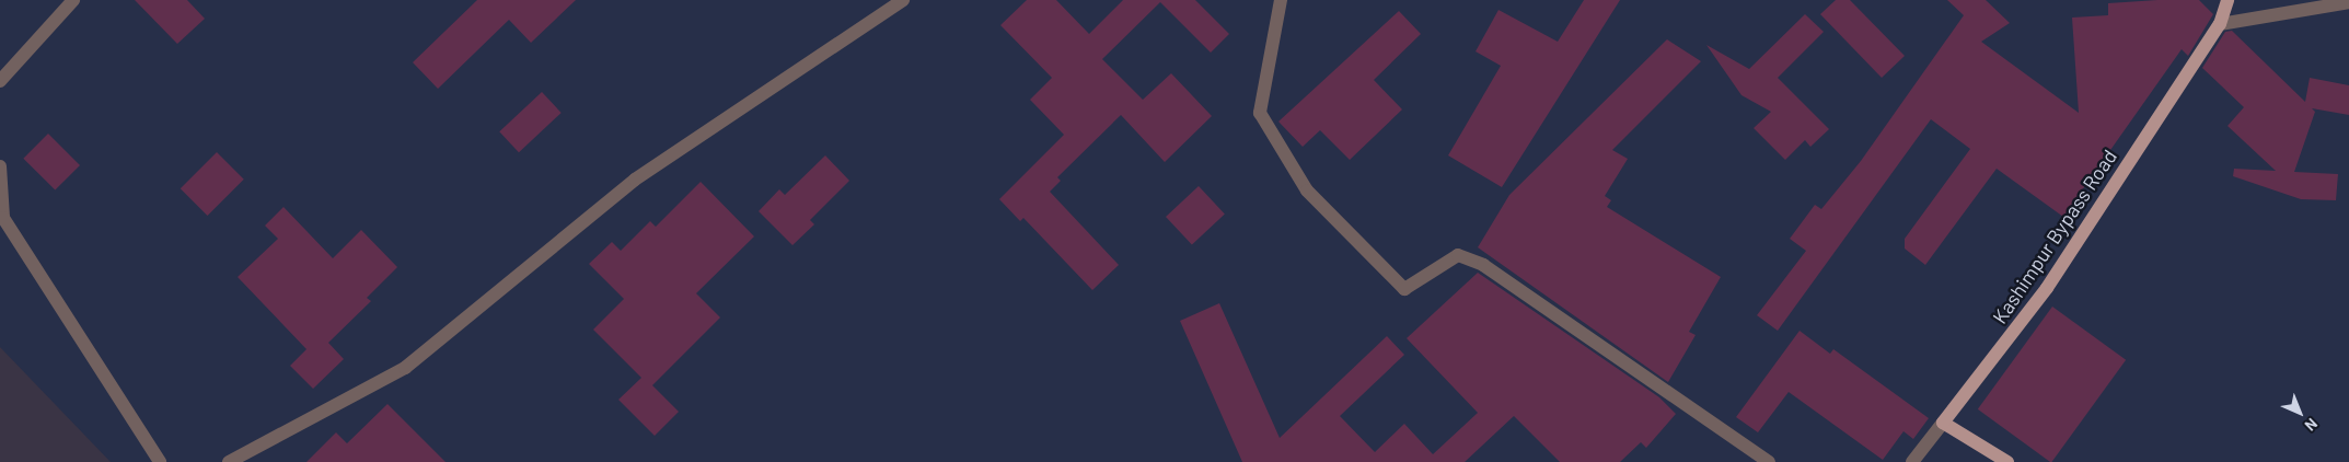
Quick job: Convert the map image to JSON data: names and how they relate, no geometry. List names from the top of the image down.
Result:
{
  "streets": {
    "main road": ["Kashimpur Bypass Road"]
  },
  "north": "bottom right"
}
